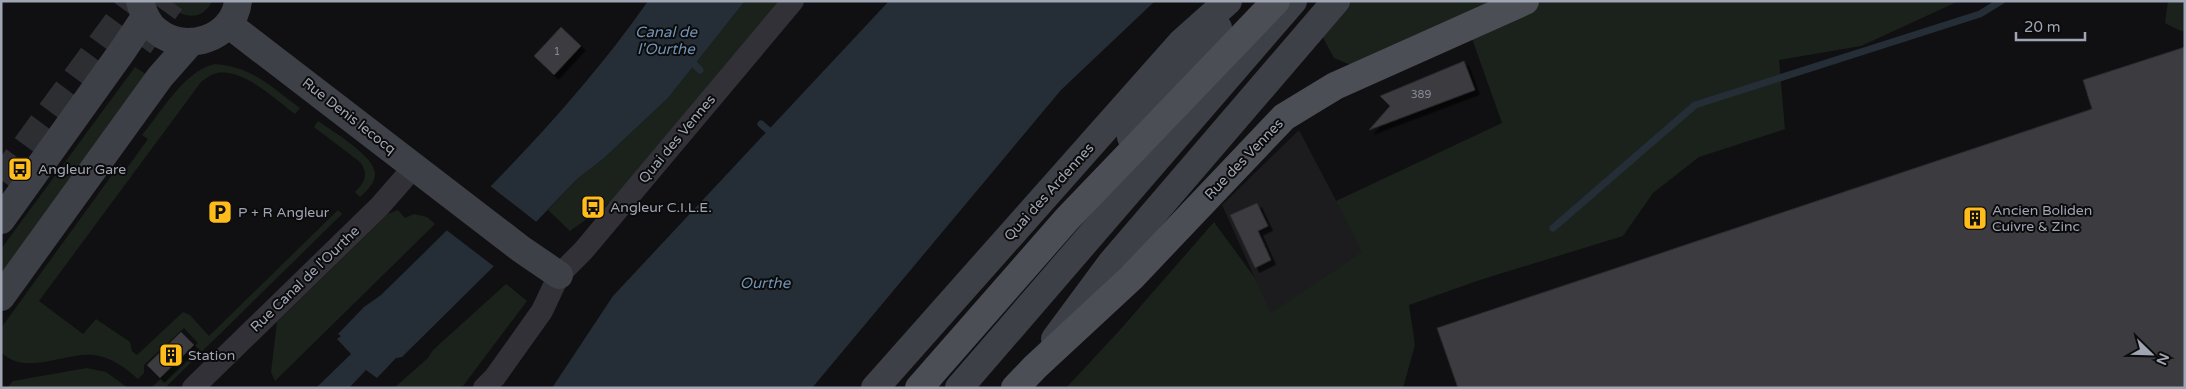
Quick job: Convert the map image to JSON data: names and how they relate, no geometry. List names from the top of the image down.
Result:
{
  "streets": {
    "main road": ["Rue Denis lecocq", "Rue des Vennes", "Quai des Ardennes"],
    "street": ["Quai des Vennes", "Rue Canal de l'Ourthe"]
  },
  "crossings": [
    ["Rue Denis lecocq", "Quai des Vennes"],
    ["Rue Denis lecocq", "Rue Canal de l'Ourthe"]
  ],
  "water": ["Canal de l'Ourthe", "Ourthe"],
  "places": {
    "bus stop": ["Angleur Gare", "Angleur C.I.L.E."],
    "parking": ["P + R Angleur"],
    "building": ["Ancien Boliden Cuivre & Zinc", "Station"]
  },
  "house_numbers": ["1", "389"],
  "scale_bar": "20 m",
  "north": "bottom right"
}
